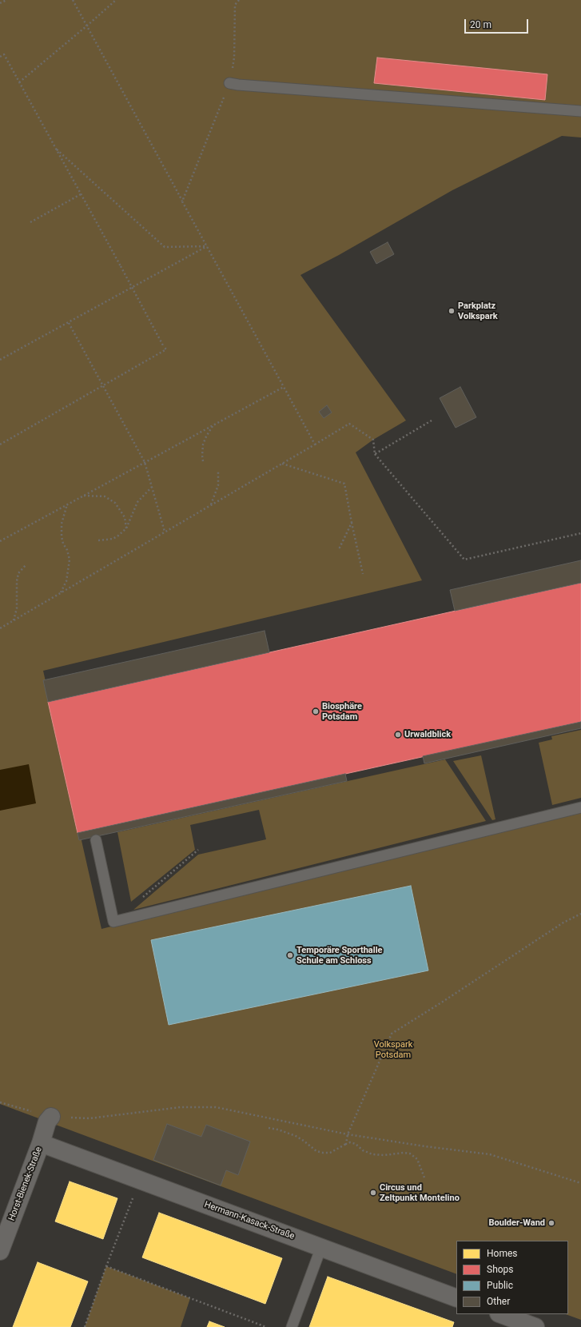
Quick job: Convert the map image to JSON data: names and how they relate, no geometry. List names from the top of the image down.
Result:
{
  "streets": {
    "street": ["Horst-Bienek-Straße", "Hermann-Kasack-Straße"]
  },
  "crossings": [
    ["Horst-Bienek-Straße", "Hermann-Kasack-Straße"]
  ],
  "parks": ["Volkspark Potsdam"],
  "places": [
    "Parkplatz Volkspark",
    "Biosphäre Potsdam",
    "Urwaldblick",
    "Temporäre Sporthalle Schule am Schloss",
    "Circus und Zeltpunkt Montelino",
    "Boulder-Wand"
  ],
  "legend": [
    "Homes",
    "Shops",
    "Public",
    "Other"
  ],
  "scale_bar": "20 m"
}
